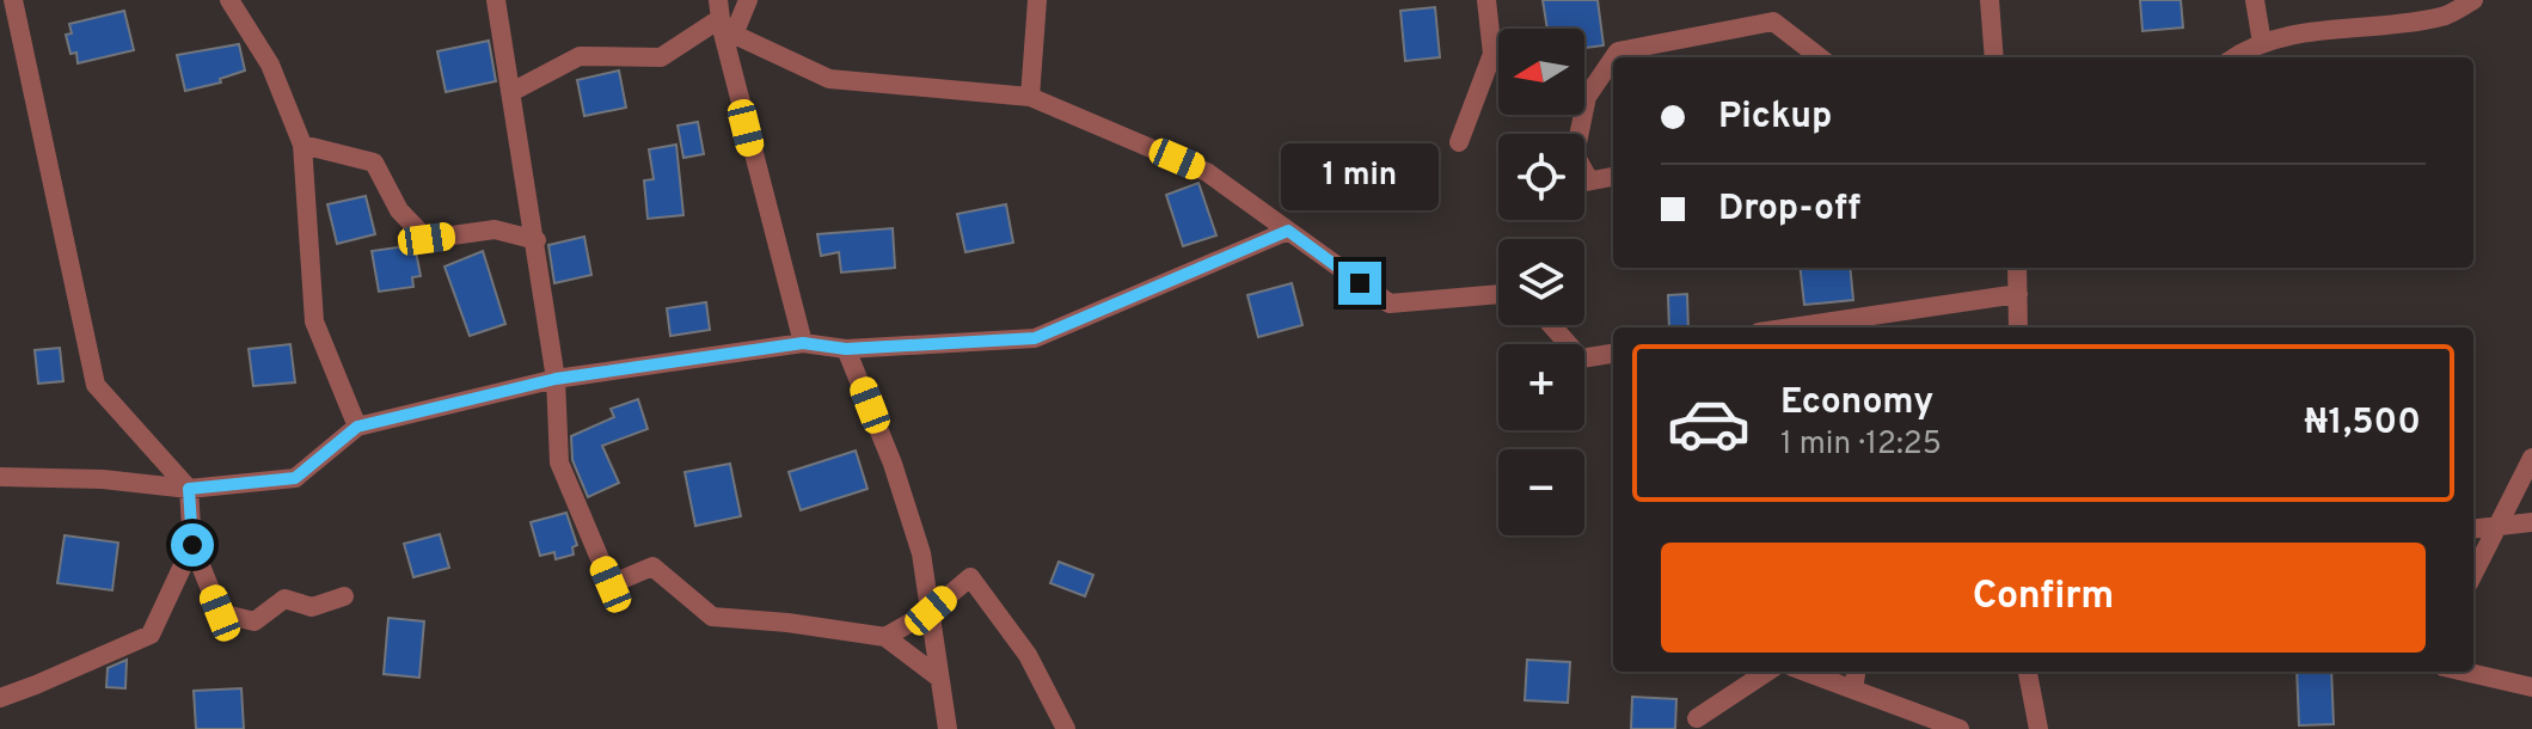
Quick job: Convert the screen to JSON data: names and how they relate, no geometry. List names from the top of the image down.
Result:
{
  "north": "left",
  "page": {
    "map_buttons": ["+", "−"],
    "banner": ["Pickup", "Drop-off"],
    "bubble": "1 min",
    "list": [
      {
        "name": "Economy",
        "note": "1 min · 12:25",
        "value": "₦1,500"
      }
    ],
    "buttons": "Confirm"
  }
}
